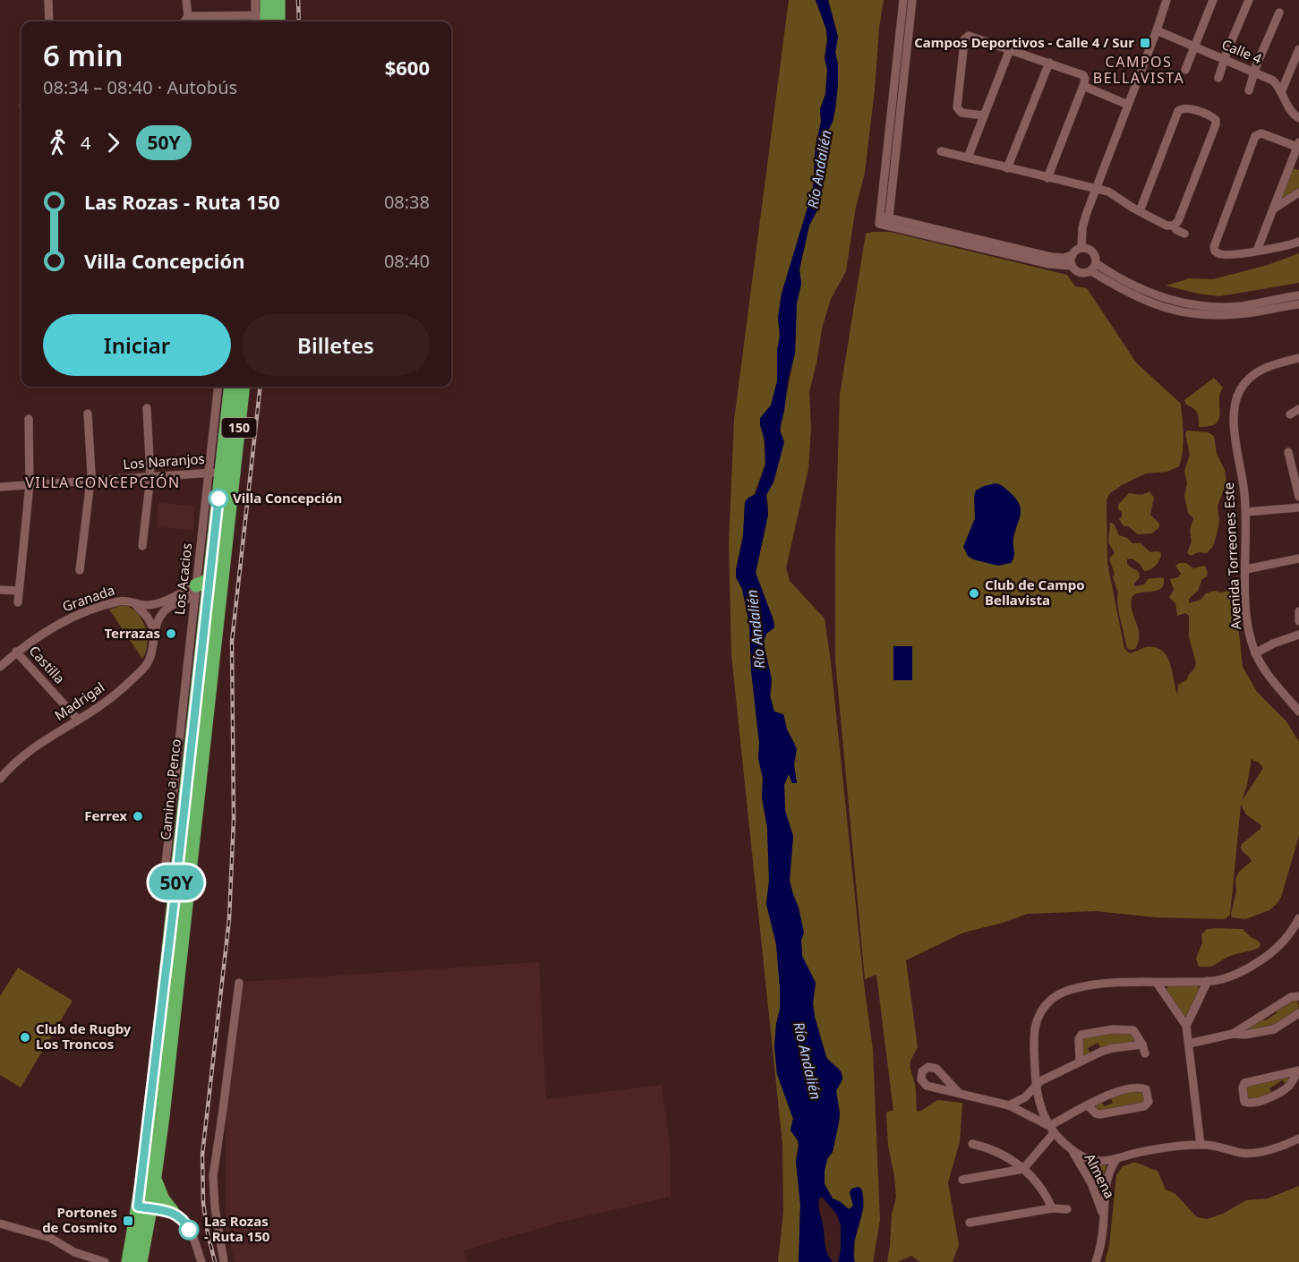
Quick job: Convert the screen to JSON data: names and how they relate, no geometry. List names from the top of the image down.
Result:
{
  "streets": {
    "highway": ["150", "Camino a Penco"],
    "street": [
      "Calle 4",
      "Los Naranjos",
      "Avenida Torreones Este",
      "Los Acacios",
      "Granada",
      "Castilla",
      "Madrigal",
      "Almena"
    ]
  },
  "crossings": [
    ["Los Naranjos", "Los Acacios"],
    ["Los Naranjos", "Camino a Penco"],
    ["Los Acacios", "Granada"],
    ["Los Acacios", "Madrigal"],
    ["Los Acacios", "Camino a Penco"],
    ["Granada", "Castilla"],
    ["Granada", "Madrigal"],
    ["Castilla", "Madrigal"]
  ],
  "districts": ["CAMPOS BELLAVISTA", "VILLA CONCEPCIÓN"],
  "water": ["Río Andalién"],
  "places": {
    "transit": ["Campos Deportivos - Calle 4 / Sur", "Portones de Cosmito"],
    "other": [
      "Villa Concepción",
      "Club de Campo Bellavista",
      "Terrazas",
      "Ferrex",
      "Club de Rugby Los Troncos",
      "Las Rozas - Ruta 150"
    ]
  },
  "lines": ["bus line 50Y"],
  "page": {
    "on_map": "50Y",
    "heading": ["6 min", "08:34 – 08:40 · Autobús", "$600"],
    "legs": ["4", "50Y"],
    "list": [
      {
        "name": "Las Rozas - Ruta 150",
        "value": "08:38"
      },
      {
        "name": "Villa Concepción",
        "value": "08:40"
      }
    ],
    "buttons": ["Iniciar", "Billetes"]
  }
}
